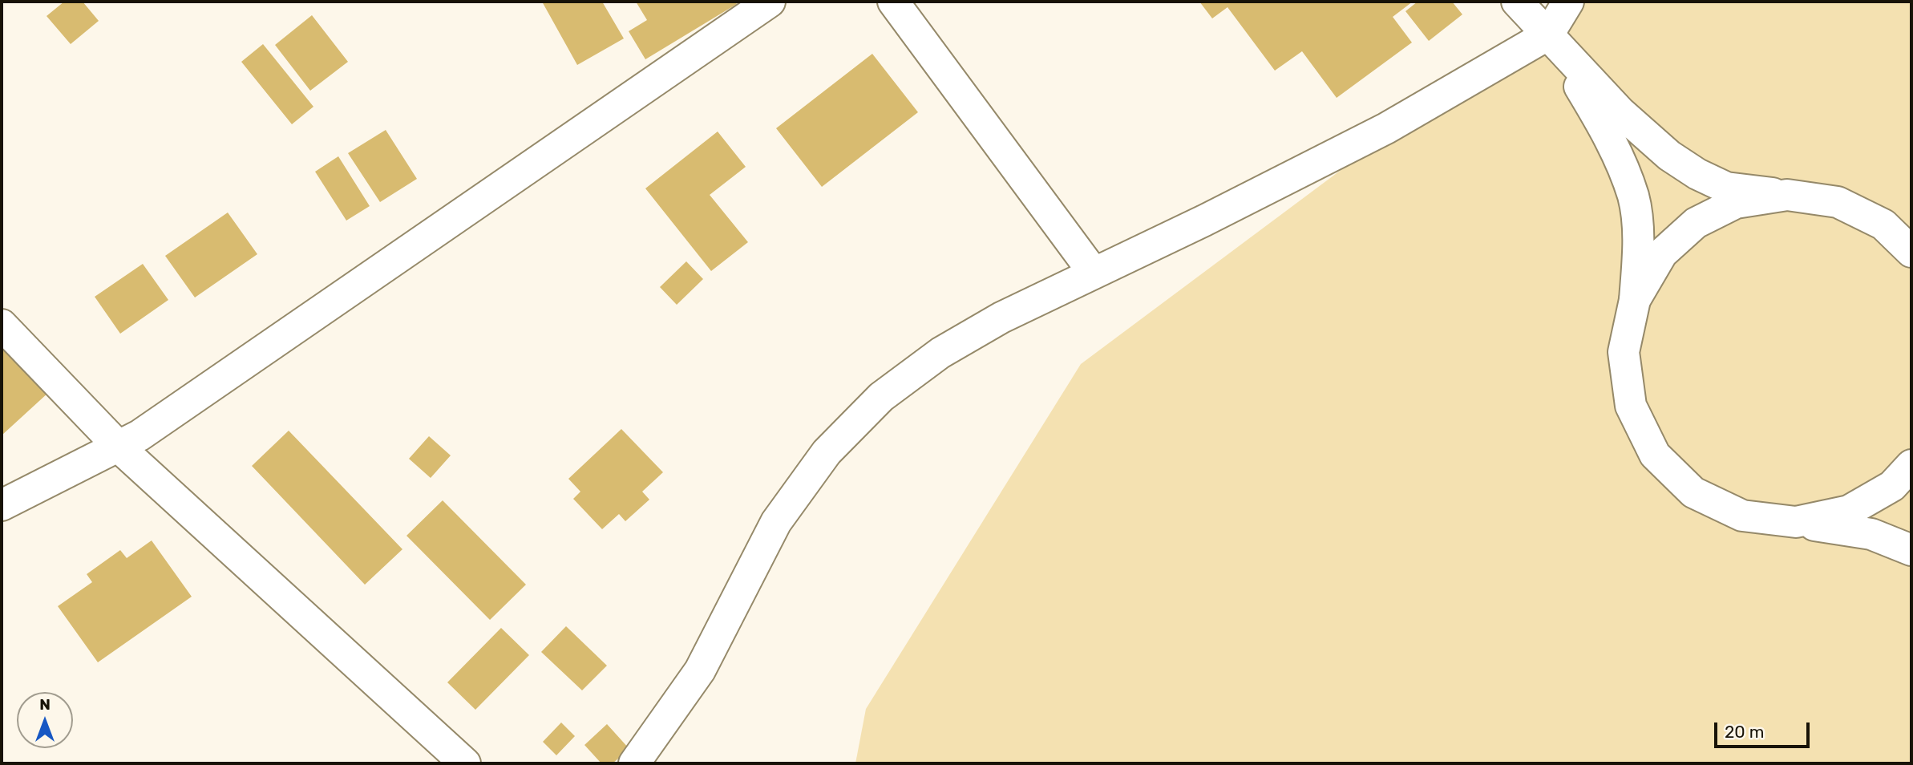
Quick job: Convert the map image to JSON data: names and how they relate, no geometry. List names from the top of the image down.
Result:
{
  "scale_bar": "20 m",
  "north": "top"
}
